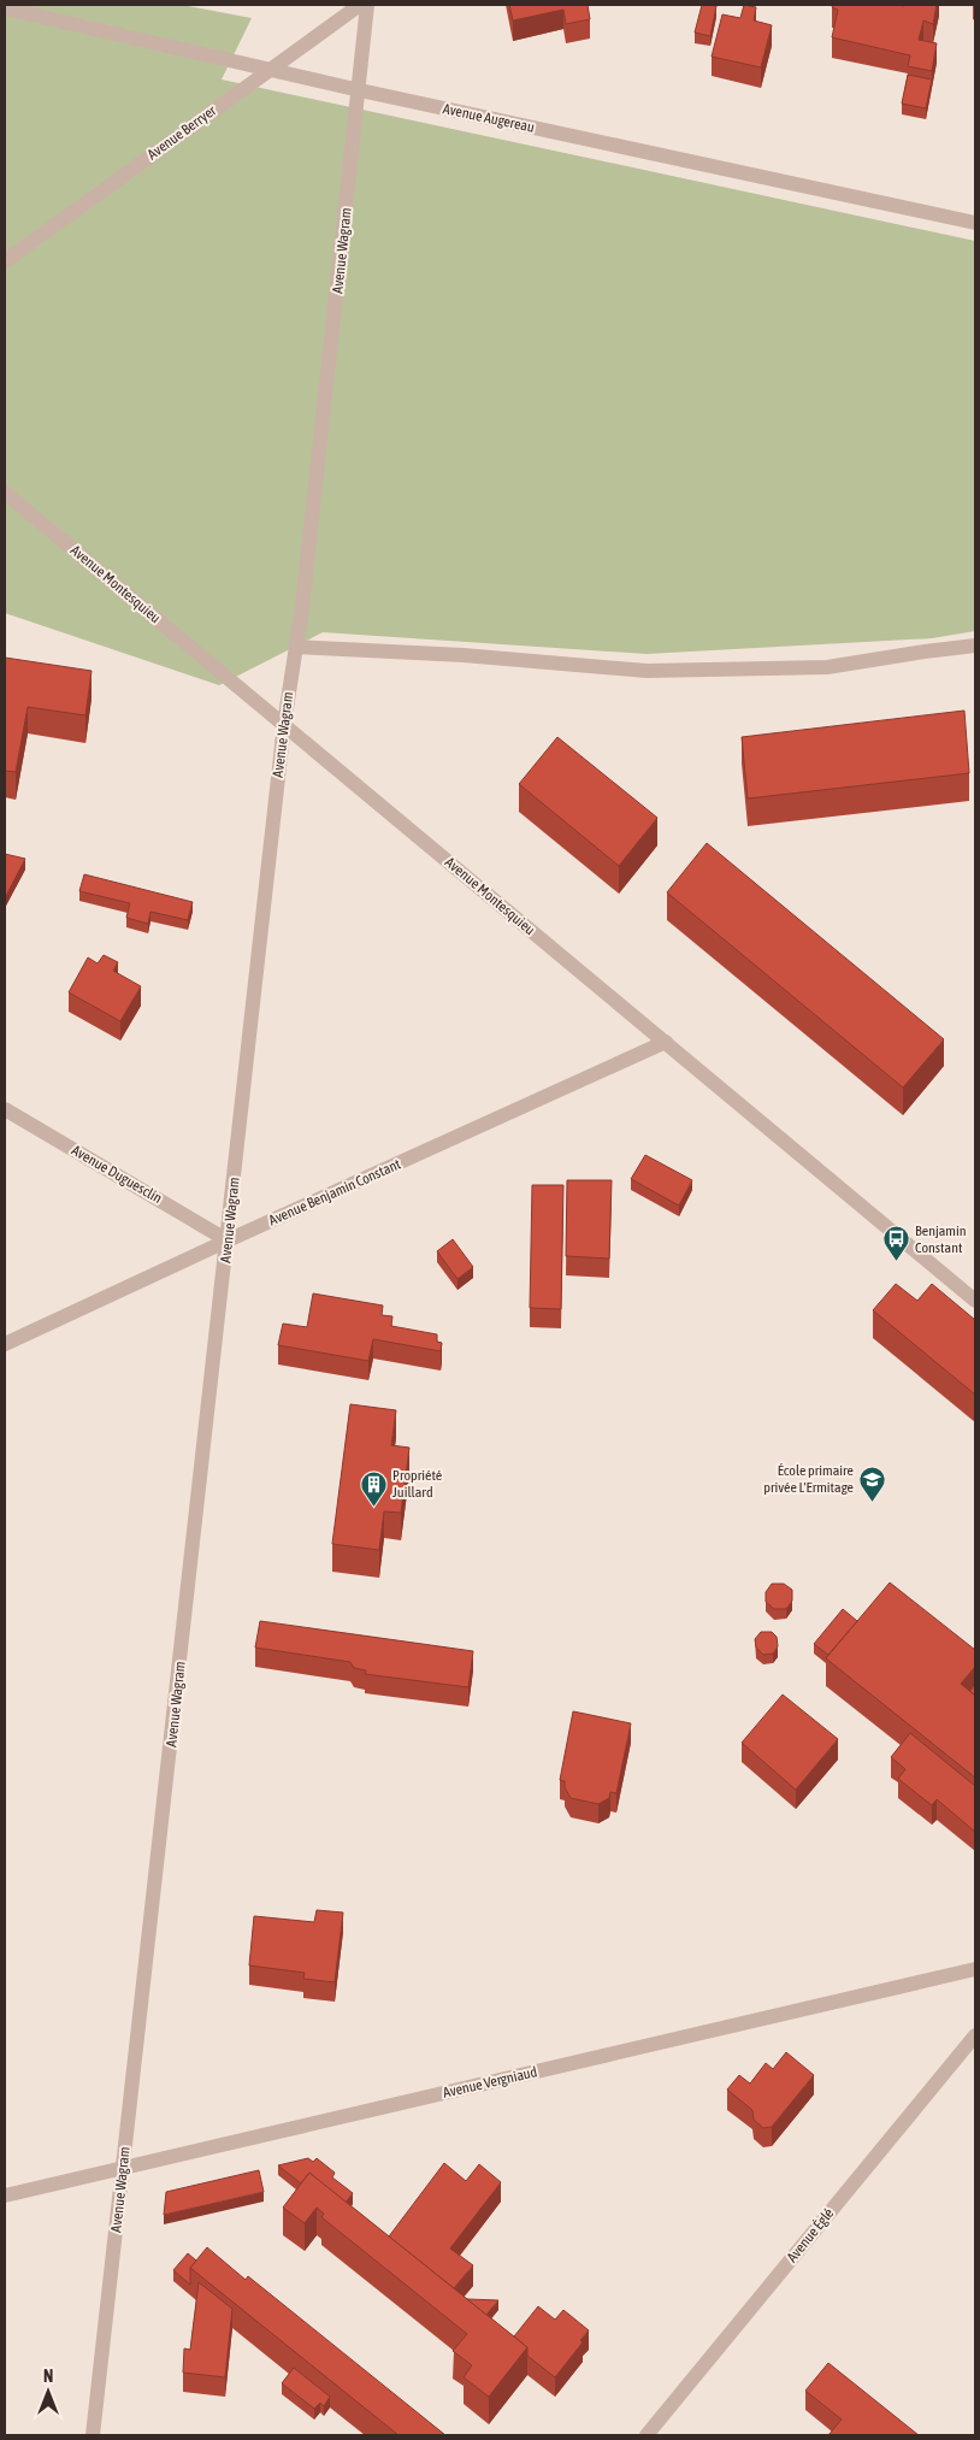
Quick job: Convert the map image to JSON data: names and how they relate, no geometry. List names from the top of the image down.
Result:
{
  "streets": {
    "street": [
      "Avenue Augereau",
      "Avenue Berryer",
      "Avenue Wagram",
      "Avenue Montesquieu",
      "Avenue Duguesclin",
      "Avenue Benjamin Constant",
      "Avenue Vergniaud",
      "Avenue Églé"
    ]
  },
  "crossings": [
    ["Avenue Augereau", "Avenue Berryer"],
    ["Avenue Augereau", "Avenue Wagram"],
    ["Avenue Wagram", "Avenue Montesquieu"],
    ["Avenue Wagram", "Avenue Duguesclin"],
    ["Avenue Wagram", "Avenue Benjamin Constant"],
    ["Avenue Wagram", "Avenue Vergniaud"],
    ["Avenue Montesquieu", "Avenue Benjamin Constant"],
    ["Avenue Duguesclin", "Avenue Benjamin Constant"]
  ],
  "places": {
    "bus stop": ["Benjamin Constant"],
    "school or university": ["École primaire privée L'Ermitage"],
    "building": ["Propriété Juillard"]
  },
  "north": "top"
}
